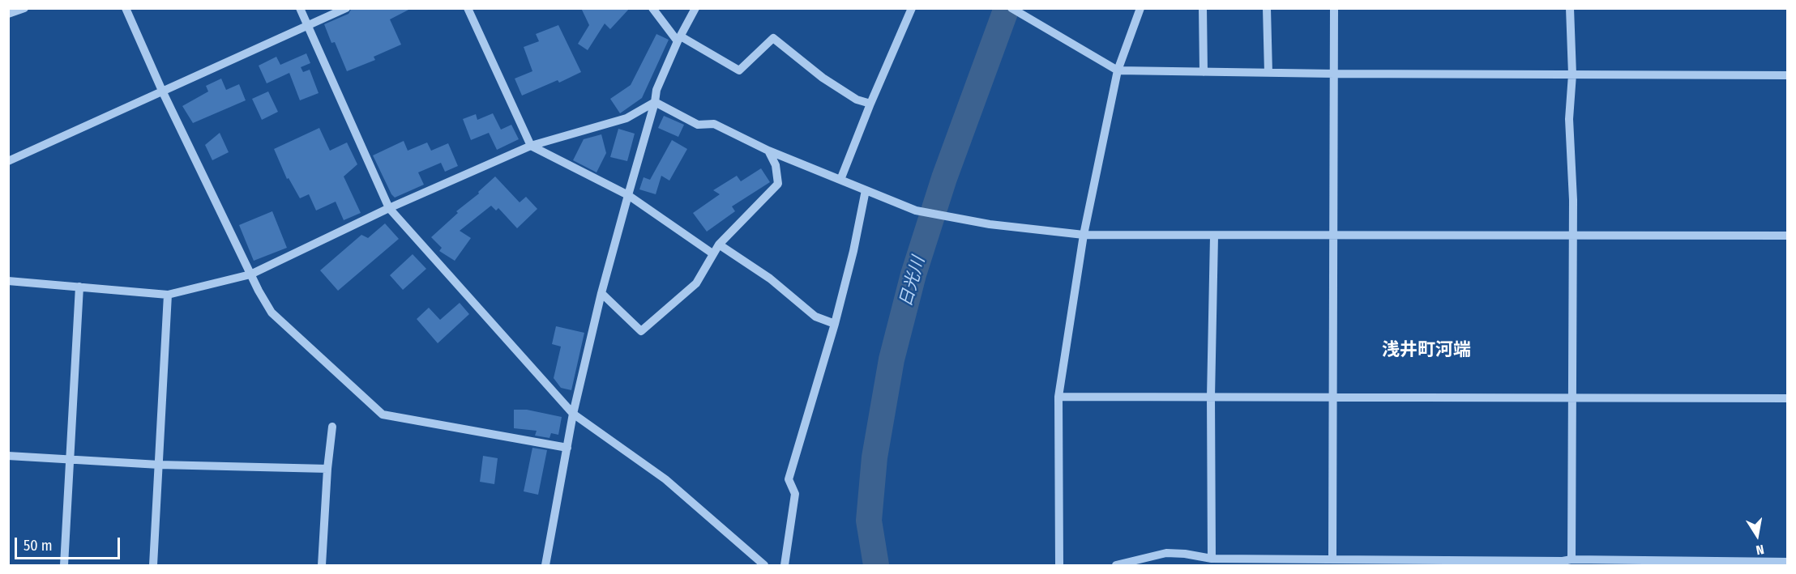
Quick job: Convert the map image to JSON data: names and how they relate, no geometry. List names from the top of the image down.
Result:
{
  "districts": ["浅井町河端"],
  "water": ["日光川"],
  "scale_bar": "50 m",
  "north": "bottom"
}
